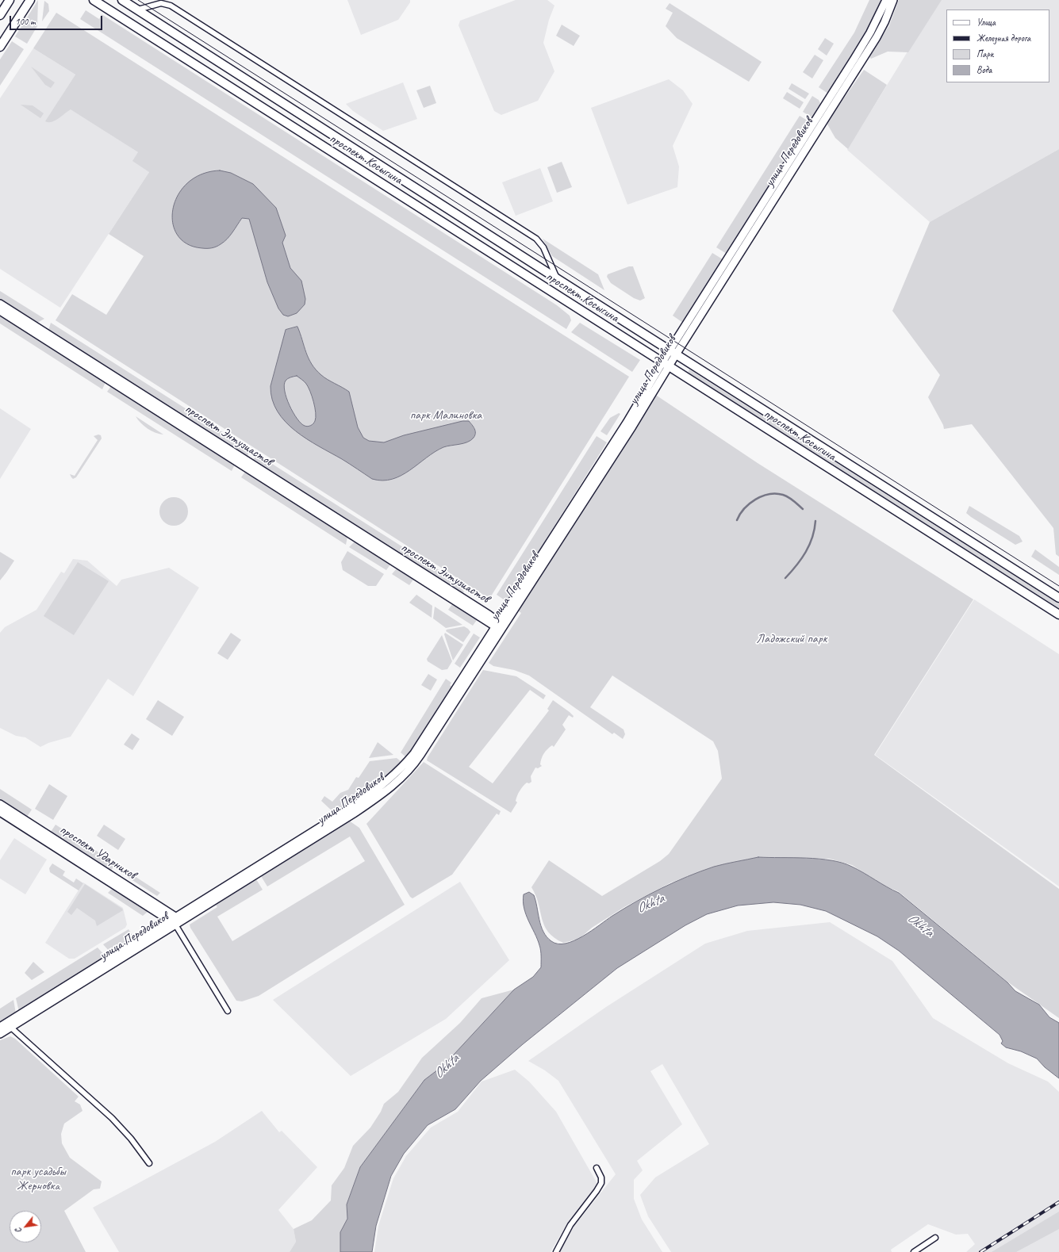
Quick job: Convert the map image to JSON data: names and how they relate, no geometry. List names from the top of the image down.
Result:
{
  "streets": {
    "main road": ["проспект Косыгина"],
    "street": ["улица Передовиков", "проспект Энтузиастов", "проспект Ударников"]
  },
  "crossings": [
    ["улица Передовиков", "проспект Косыгина"],
    ["улица Передовиков", "проспект Энтузиастов"],
    ["улица Передовиков", "проспект Ударников"]
  ],
  "water": ["Okhta"],
  "parks": ["парк Малиновка", "Ладожский парк", "парк усадьбы Жерновка"],
  "legend": [
    "Улица",
    "Железная дорога",
    "Парк",
    "Вода"
  ],
  "scale_bar": "100 m",
  "north": "bottom left"
}
